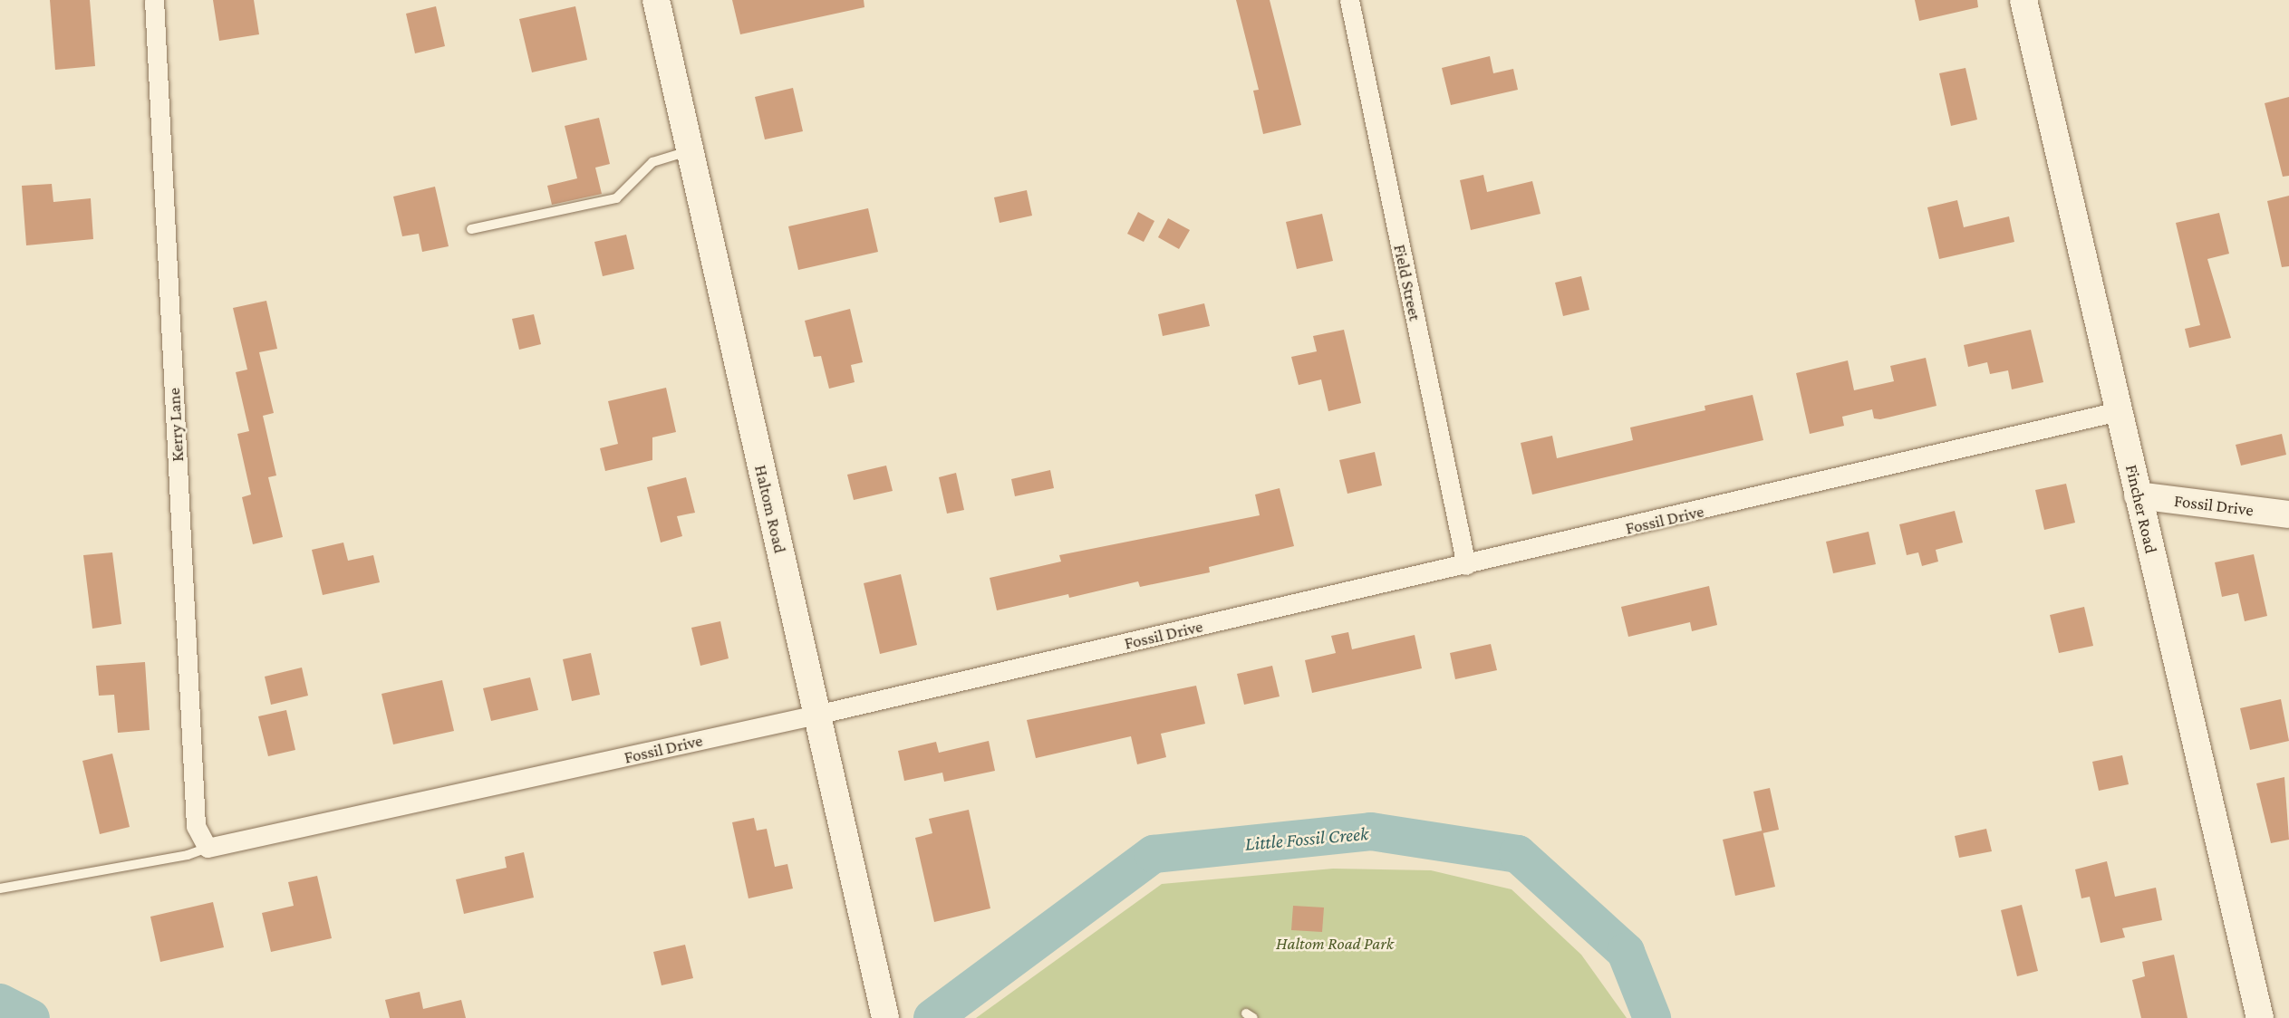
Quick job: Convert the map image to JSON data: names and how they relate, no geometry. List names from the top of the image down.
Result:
{
  "streets": {
    "street": [
      "Field Street",
      "Kerry Lane",
      "Fossil Drive",
      "Haltom Road",
      "Fincher Road"
    ]
  },
  "crossings": [
    ["Field Street", "Fossil Drive"],
    ["Kerry Lane", "Fossil Drive"],
    ["Fossil Drive", "Haltom Road"],
    ["Fossil Drive", "Fincher Road"]
  ],
  "water": ["Little Fossil Creek"],
  "parks": ["Haltom Road Park"]
}
